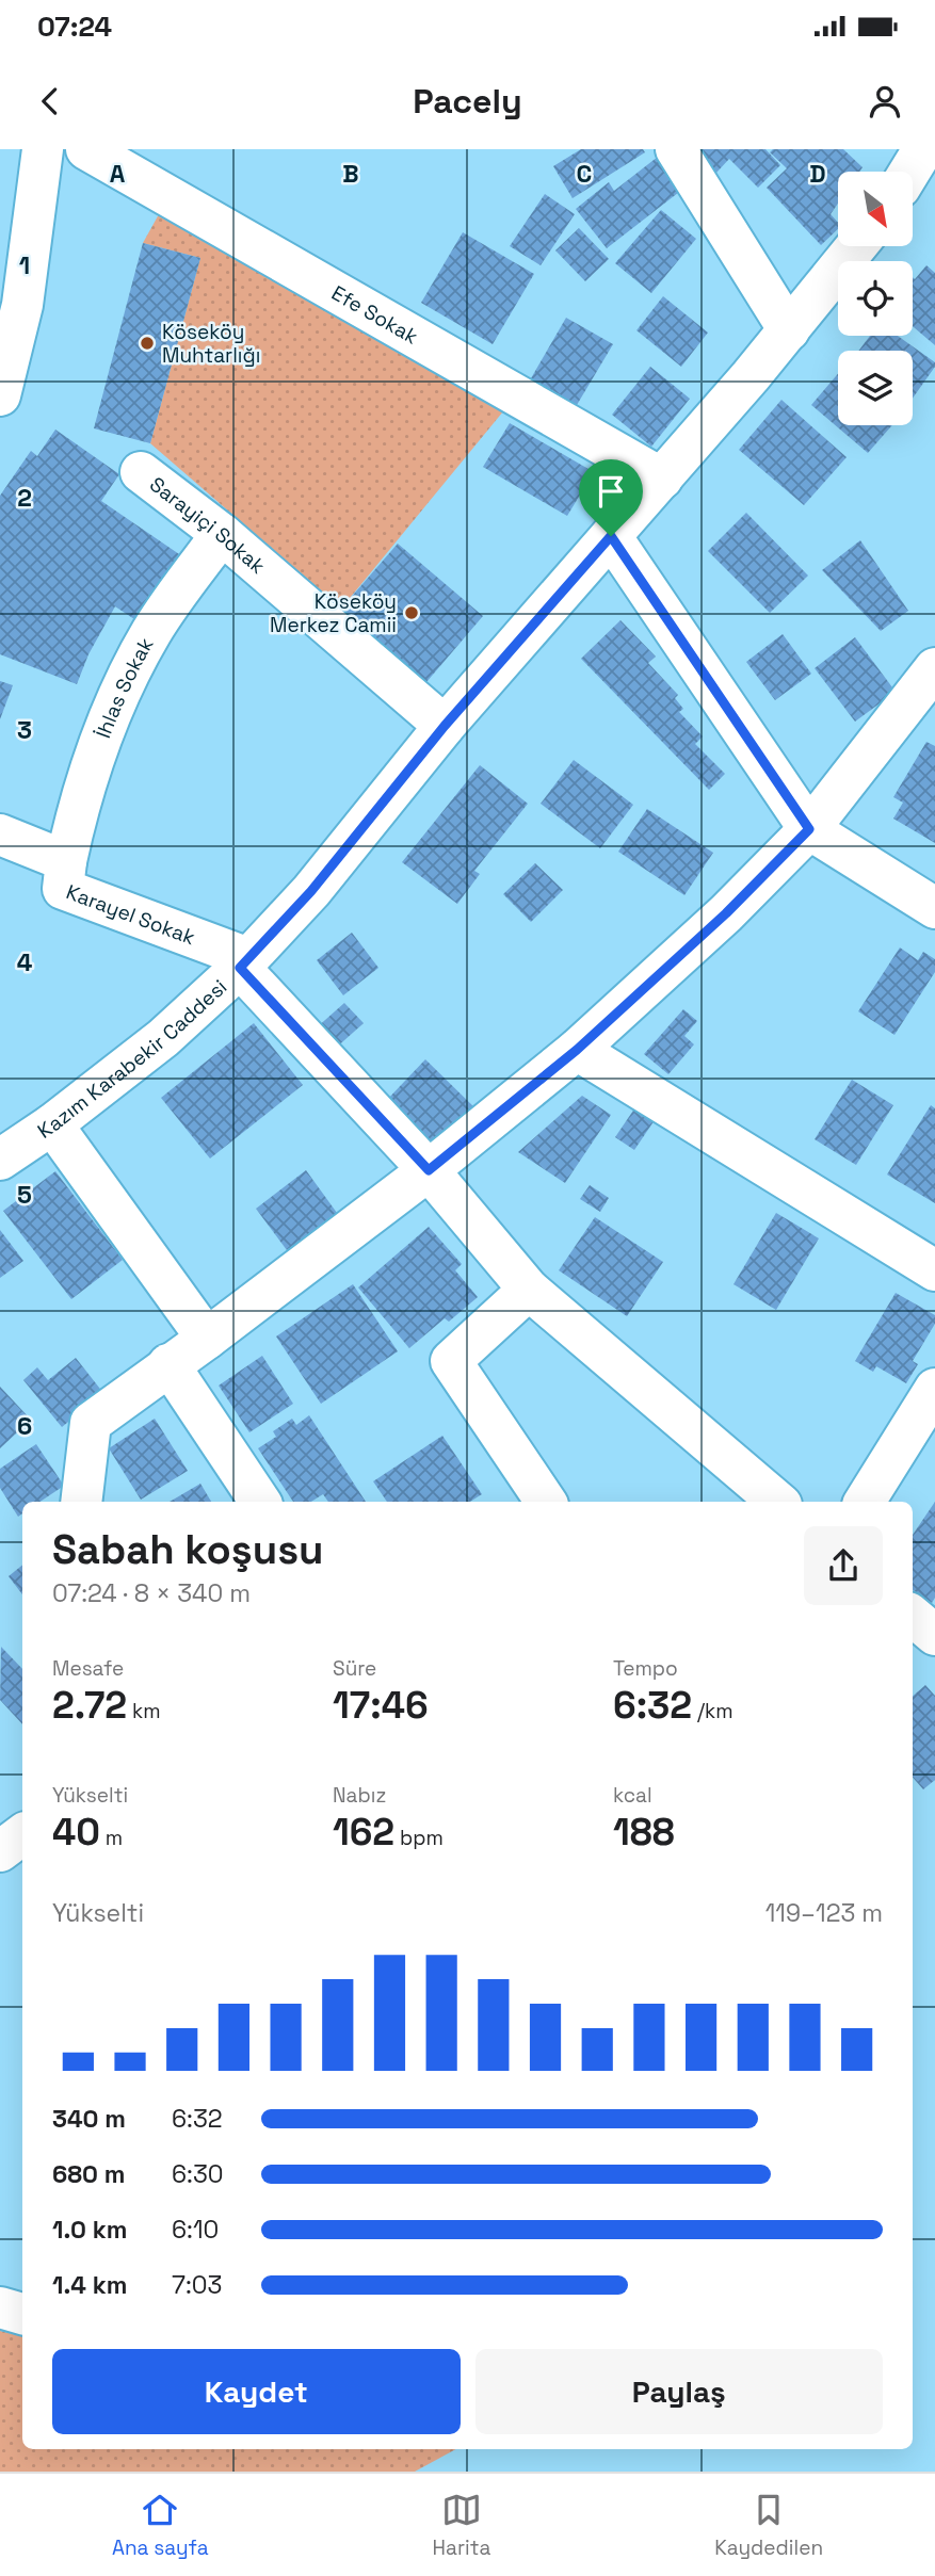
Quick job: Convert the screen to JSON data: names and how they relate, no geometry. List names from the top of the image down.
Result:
{
  "streets": {
    "street": [
      "Efe Sokak",
      "Sarayiçi Sokak",
      "İhlas Sokak",
      "Karayel Sokak",
      "Kazım Karabekir Caddesi"
    ]
  },
  "crossings": [
    ["Efe Sokak", "Kazım Karabekir Caddesi"],
    ["Sarayiçi Sokak", "İhlas Sokak"],
    ["Sarayiçi Sokak", "Kazım Karabekir Caddesi"],
    ["İhlas Sokak", "Karayel Sokak"],
    ["Karayel Sokak", "Kazım Karabekir Caddesi"]
  ],
  "places": ["Köseköy Muhtarlığı", "Köseköy Merkez Camii"],
  "north": "bottom right",
  "page": {
    "status": "07:24",
    "header": "Pacely",
    "heading": ["Sabah koşusu", "07:24 · 8 × 340 m"],
    "stats": [
      ["Mesafe", "2.72 km"],
      ["Süre", "17:46"],
      ["Tempo", "6:32 /km"],
      ["Yükselti", "40 m"],
      ["Nabız", "162 bpm"],
      ["kcal", "188"]
    ],
    "chart": ["Yükselti", "119–123 m"],
    "list": [
      {
        "name": "340 m",
        "note": "6:32"
      },
      {
        "name": "680 m",
        "note": "6:30"
      },
      {
        "name": "1.0 km",
        "note": "6:10"
      },
      {
        "name": "1.4 km",
        "note": "7:03"
      }
    ],
    "buttons": ["Kaydet", "Paylaş"],
    "tabs": ["Ana sayfa", "Harita", "Kaydedilen"]
  },
  "grid": {
    "columns": [
      "A",
      "B",
      "C",
      "D"
    ],
    "rows": [
      "1",
      "2",
      "3",
      "4",
      "5",
      "6"
    ]
  }
}
